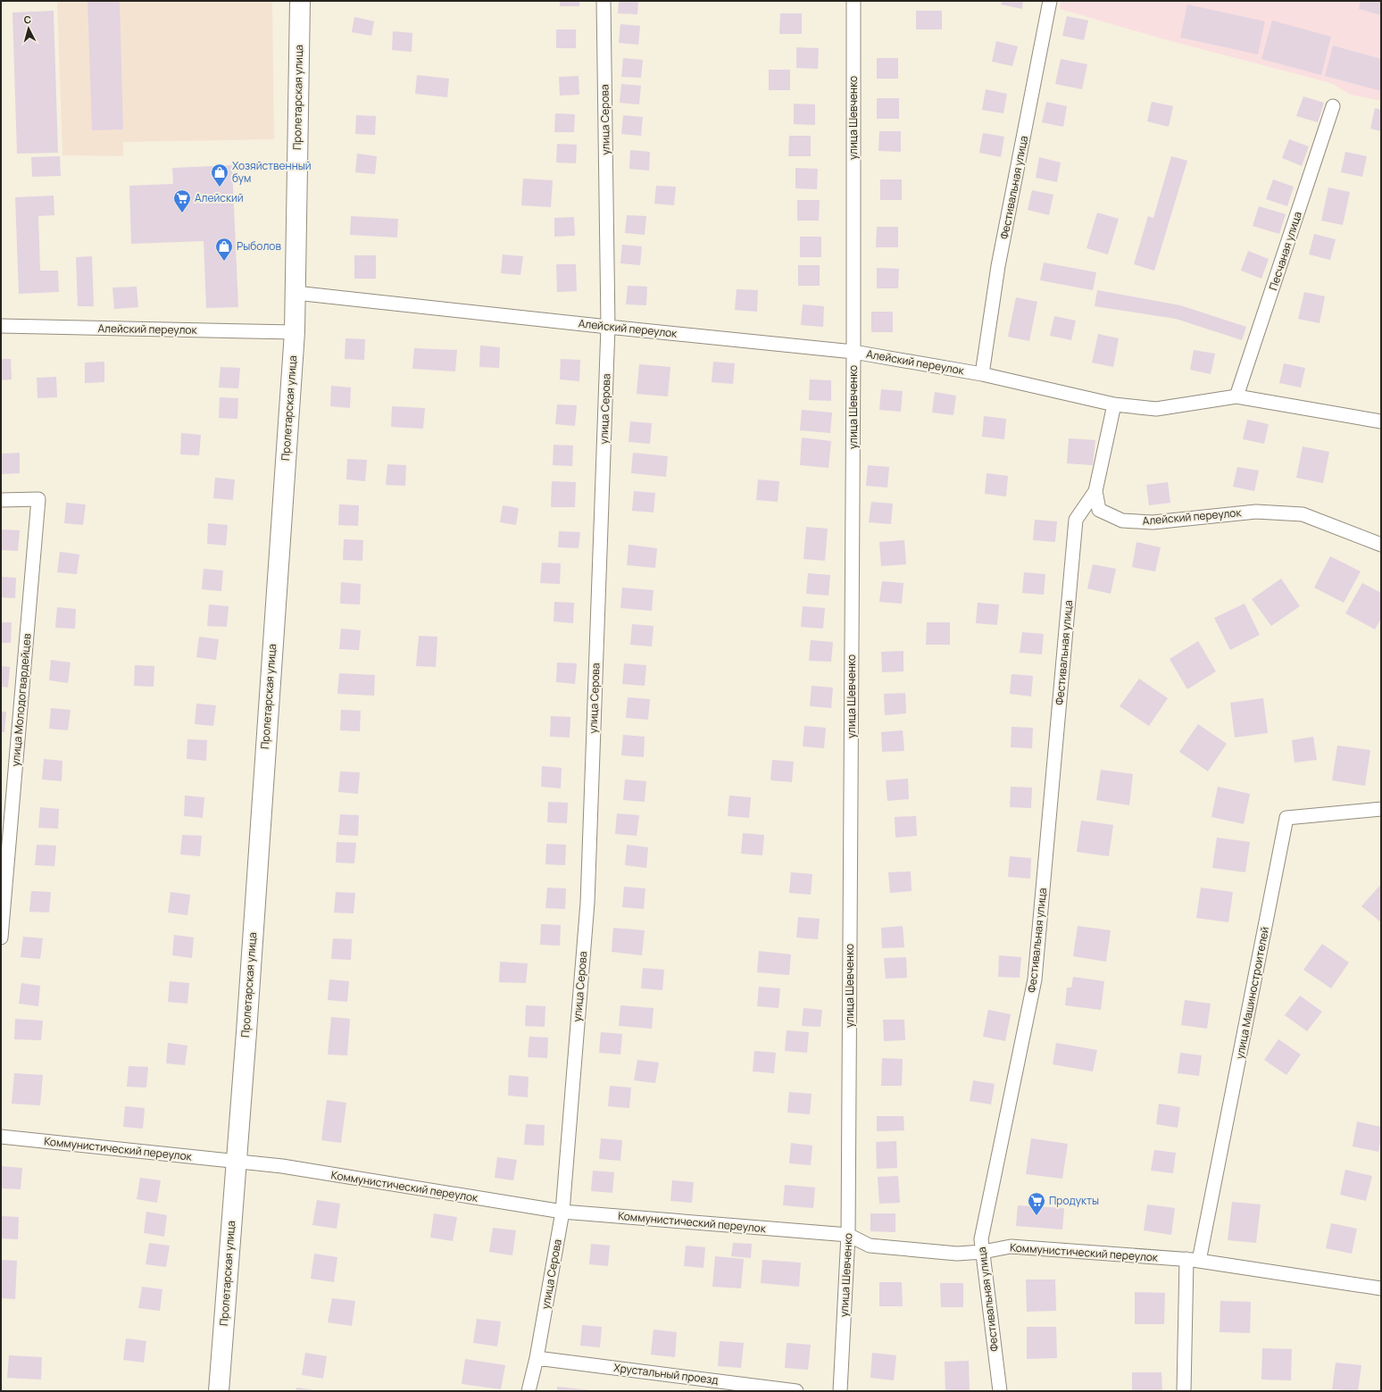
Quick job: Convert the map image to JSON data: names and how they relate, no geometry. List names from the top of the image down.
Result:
{
  "streets": {
    "main road": ["Пролетарская улица"],
    "street": [
      "улица Шевченко",
      "улица Серова",
      "Фестивальная улица",
      "Песчаная улица",
      "Алейский переулок",
      "улица Молодогвардейцев",
      "улица Машиностроителей",
      "Коммунистический переулок",
      "Хрустальный проезд"
    ]
  },
  "crossings": [
    ["Пролетарская улица", "Алейский переулок"],
    ["Пролетарская улица", "Коммунистический переулок"],
    ["улица Шевченко", "Алейский переулок"],
    ["улица Шевченко", "Коммунистический переулок"],
    ["улица Серова", "Алейский переулок"],
    ["улица Серова", "Коммунистический переулок"],
    ["улица Серова", "Хрустальный проезд"],
    ["Фестивальная улица", "Алейский переулок"],
    ["Фестивальная улица", "Коммунистический переулок"],
    ["улица Машиностроителей", "Коммунистический переулок"]
  ],
  "places": {
    "shop": ["Хозяйственный бум", "Рыболов"],
    "supermarket": ["Алейский", "Продукты"]
  },
  "north": "top"
}
